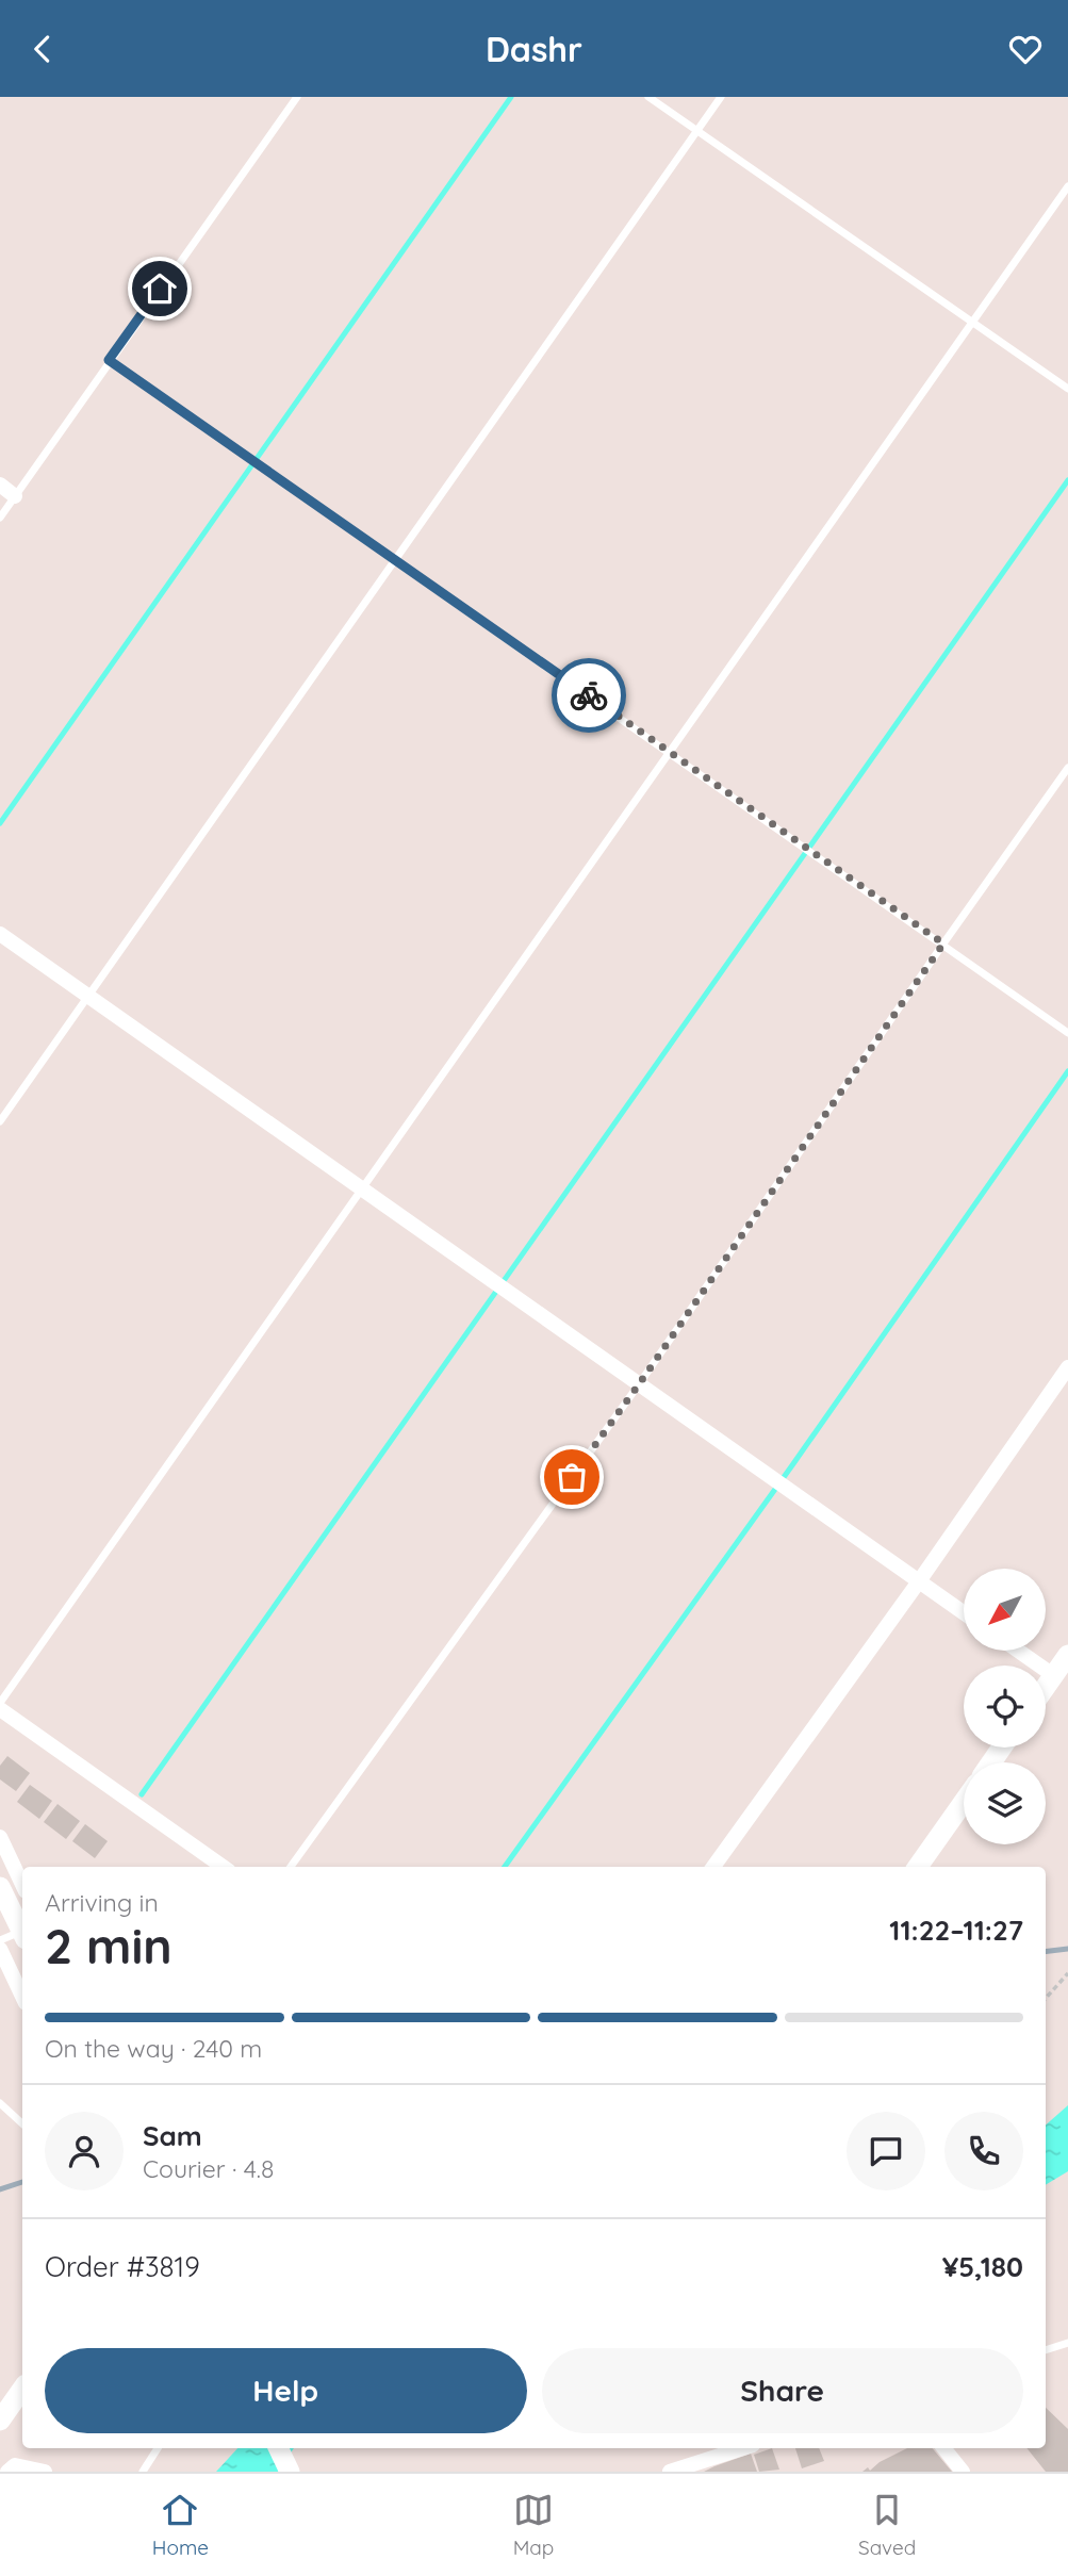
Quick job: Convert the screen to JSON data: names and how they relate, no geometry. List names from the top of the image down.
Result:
{
  "north": "bottom left",
  "page": {
    "header": "Dashr",
    "heading": ["2 min", "Arriving in", "11:22–11:27"],
    "panel": [
      "Sam",
      "Courier · 4.8",
      "Order #3819",
      "¥5,180"
    ],
    "bar": "On the way · 240 m",
    "buttons": ["Help", "Share"],
    "tabs": ["Home", "Map", "Saved"]
  }
}
